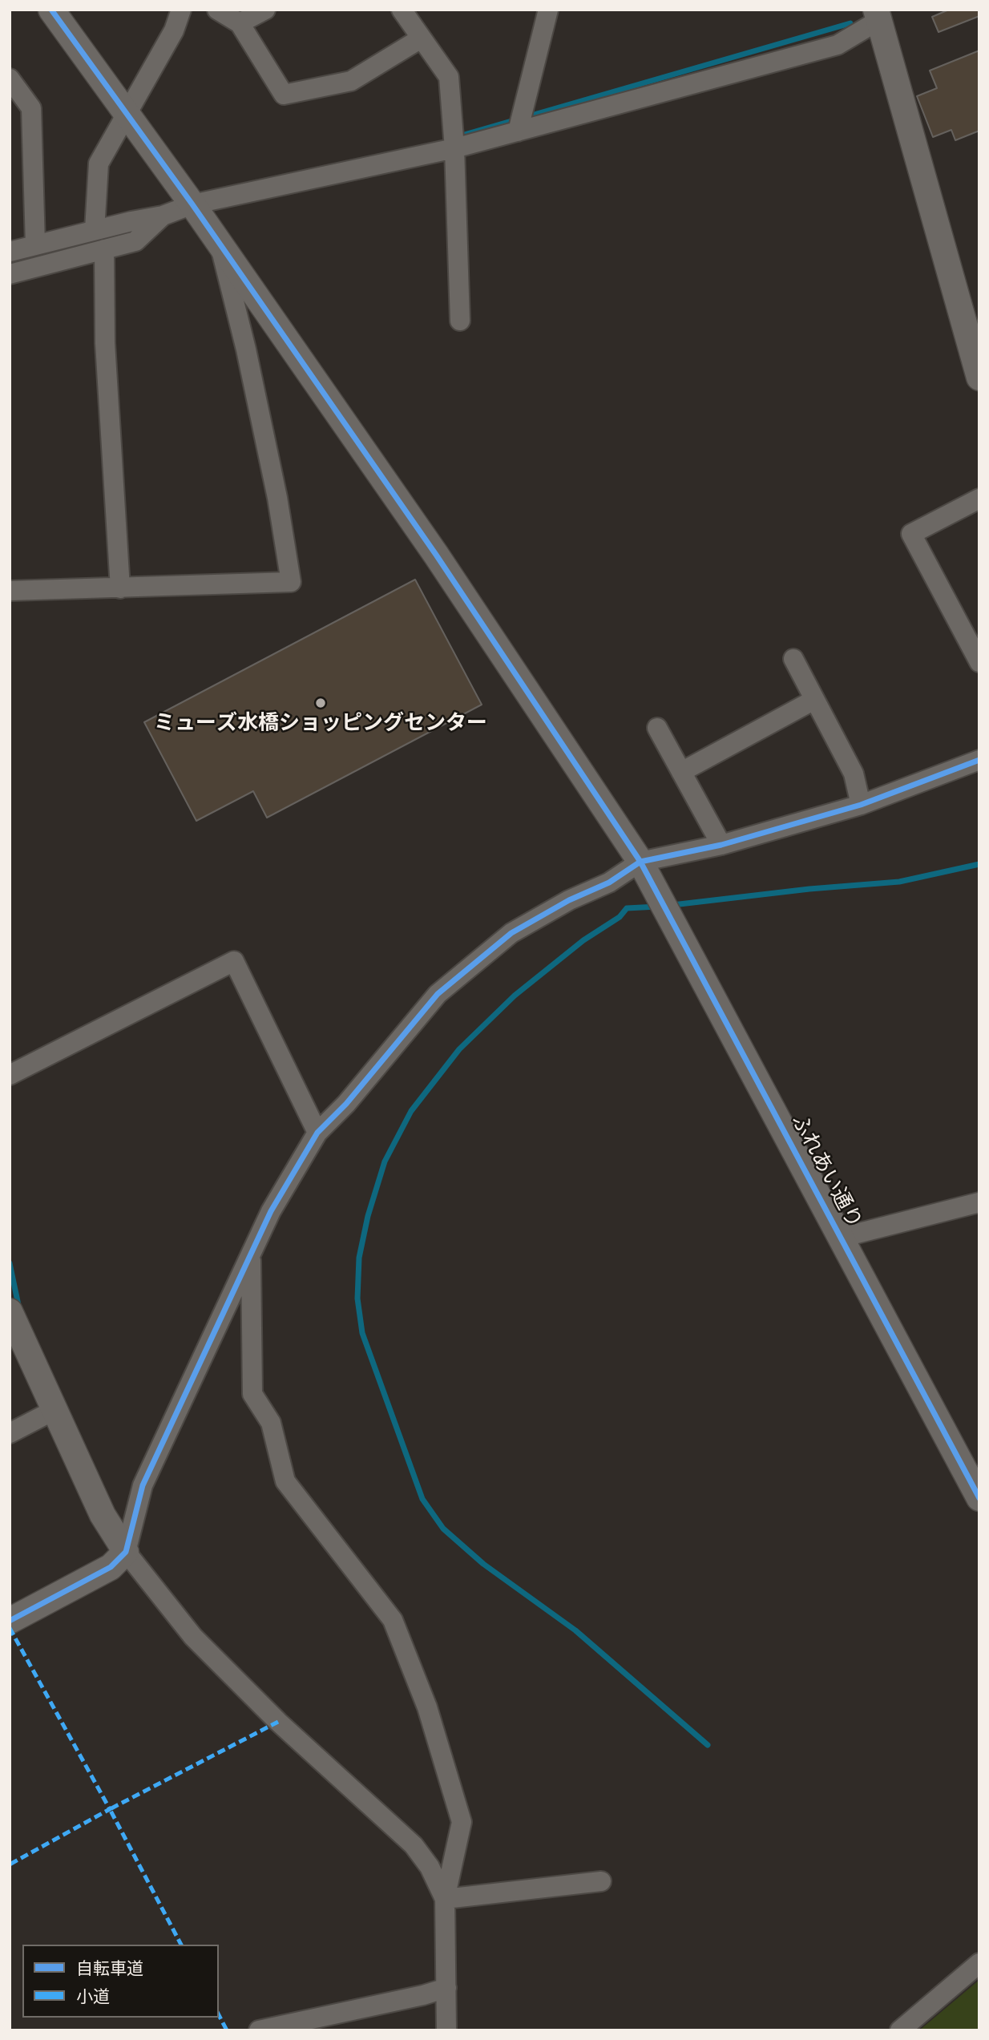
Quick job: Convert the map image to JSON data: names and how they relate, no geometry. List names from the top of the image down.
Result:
{
  "streets": {
    "street": ["ふれあい通り"]
  },
  "places": ["ミューズ水橋ショッピングセンター"],
  "legend": ["自転車道", "小道"]
}
